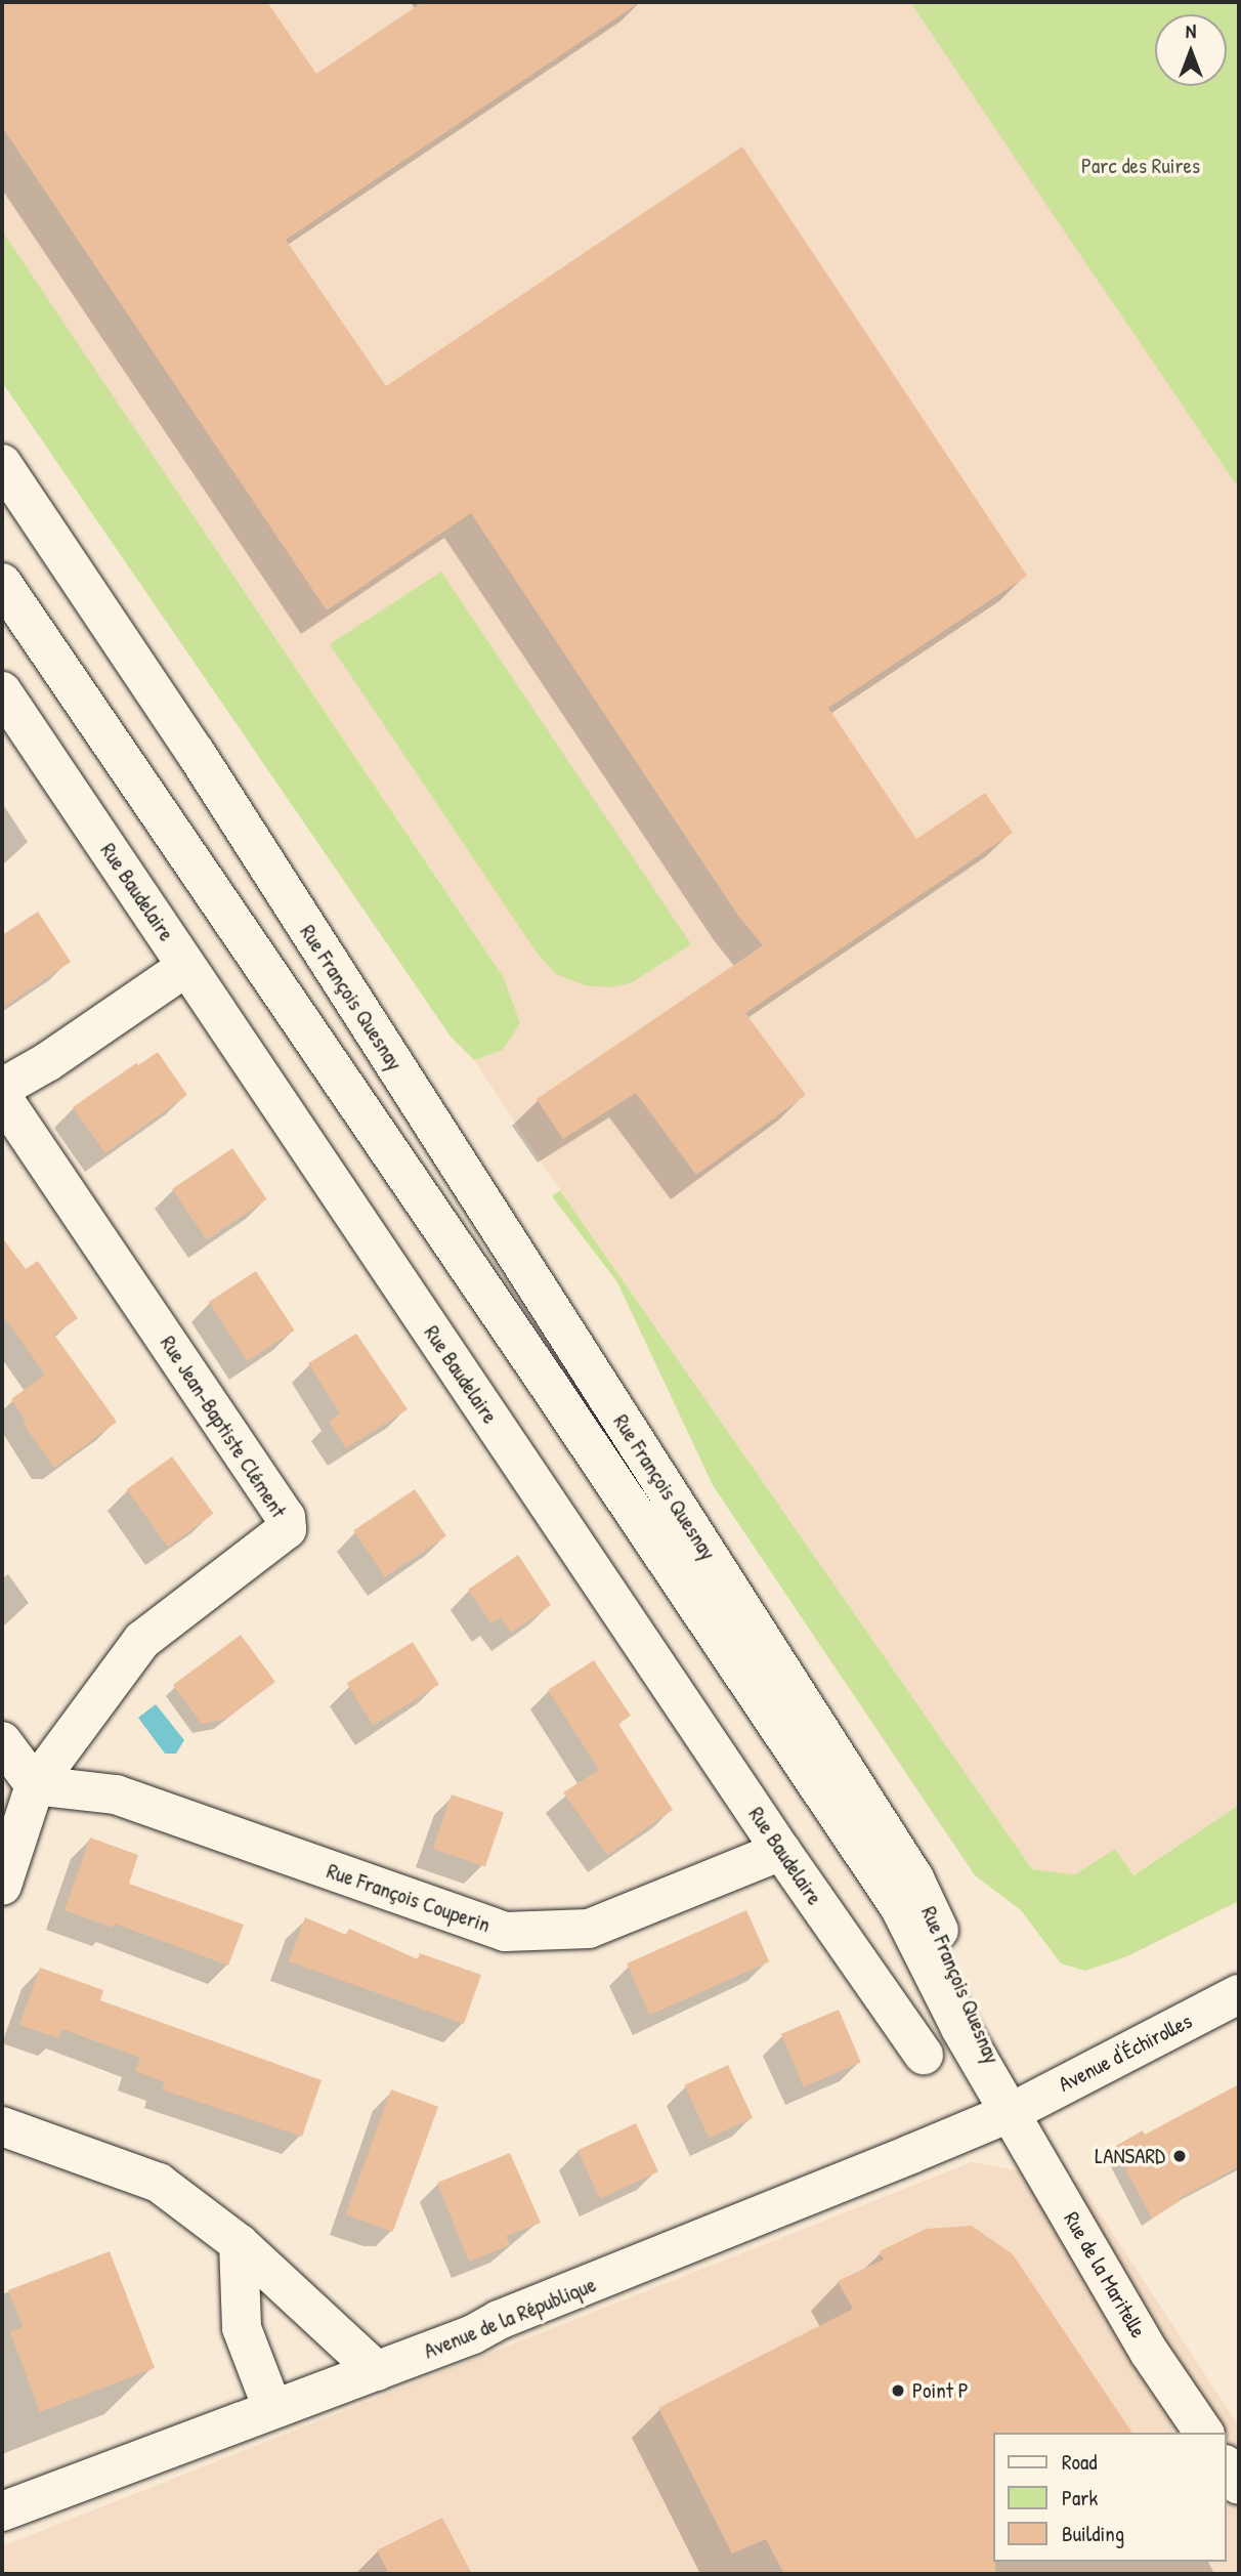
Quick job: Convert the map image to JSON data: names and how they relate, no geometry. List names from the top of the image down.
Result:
{
  "streets": {
    "street": [
      "Rue Baudelaire",
      "Rue François Quesnay",
      "Rue Jean-Baptiste Clément",
      "Rue François Couperin",
      "Avenue d'Échirolles",
      "Rue de la Maritelle",
      "Avenue de la République"
    ]
  },
  "crossings": [
    ["Rue Baudelaire", "Rue François Couperin"],
    ["Rue François Quesnay", "Avenue d'Échirolles"],
    ["Rue François Quesnay", "Rue de la Maritelle"],
    ["Rue François Quesnay", "Avenue de la République"],
    ["Rue Jean-Baptiste Clément", "Rue François Couperin"],
    ["Avenue d'Échirolles", "Rue de la Maritelle"],
    ["Avenue d'Échirolles", "Avenue de la République"],
    ["Rue de la Maritelle", "Avenue de la République"]
  ],
  "parks": ["Parc des Ruires"],
  "places": ["LANSARD", "Point P"],
  "legend": ["Road", "Park", "Building"],
  "north": "top"
}
